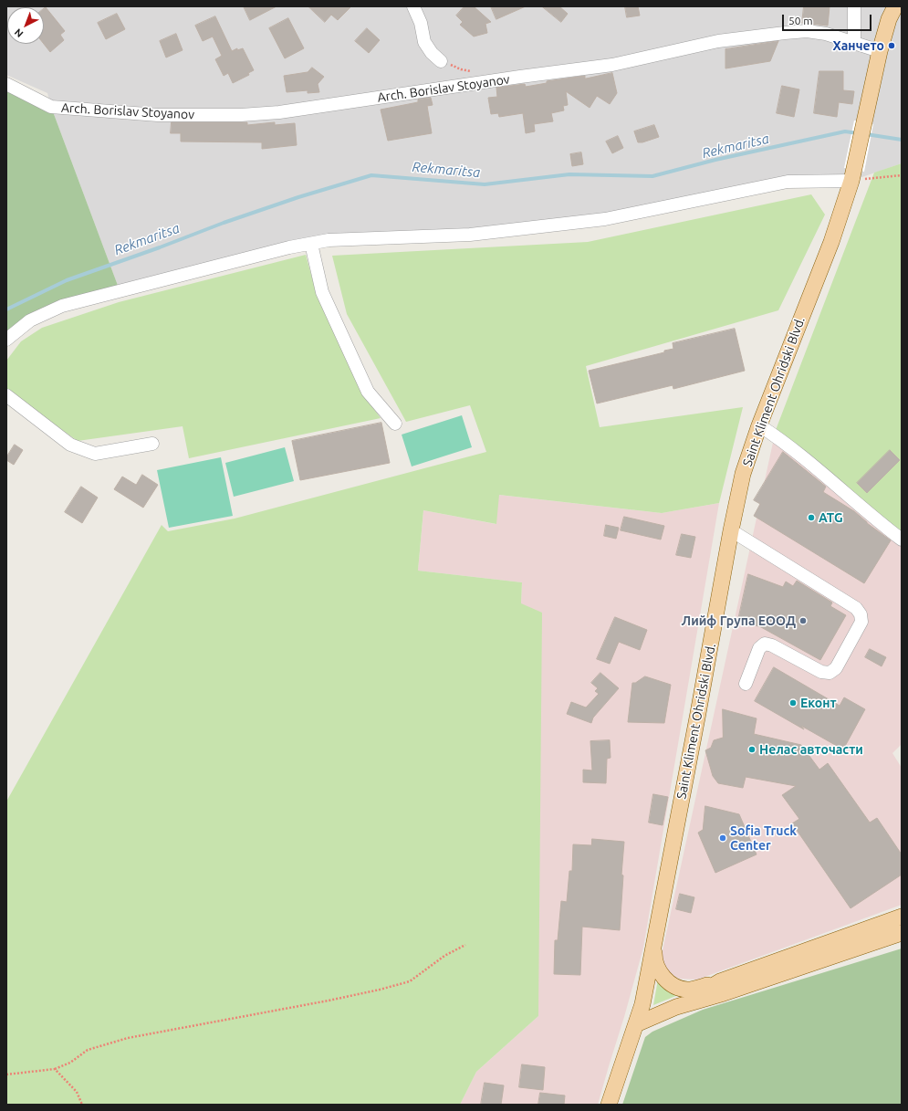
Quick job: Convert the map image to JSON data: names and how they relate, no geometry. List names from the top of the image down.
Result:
{
  "streets": {
    "main road": ["Saint Kliment Ohridski Blvd."],
    "street": ["Аrch. Borislav Stoyanov"]
  },
  "crossings": [
    ["Аrch. Borislav Stoyanov", "Saint Kliment Ohridski Blvd."]
  ],
  "water": ["Rekmaritsa"],
  "places": [
    "Ханчето",
    "ATG",
    "Лийф Група ЕООД",
    "Еконт",
    "Нелас авточасти",
    "Sofia Truck Center"
  ],
  "scale_bar": "50 m",
  "north": "bottom left"
}
